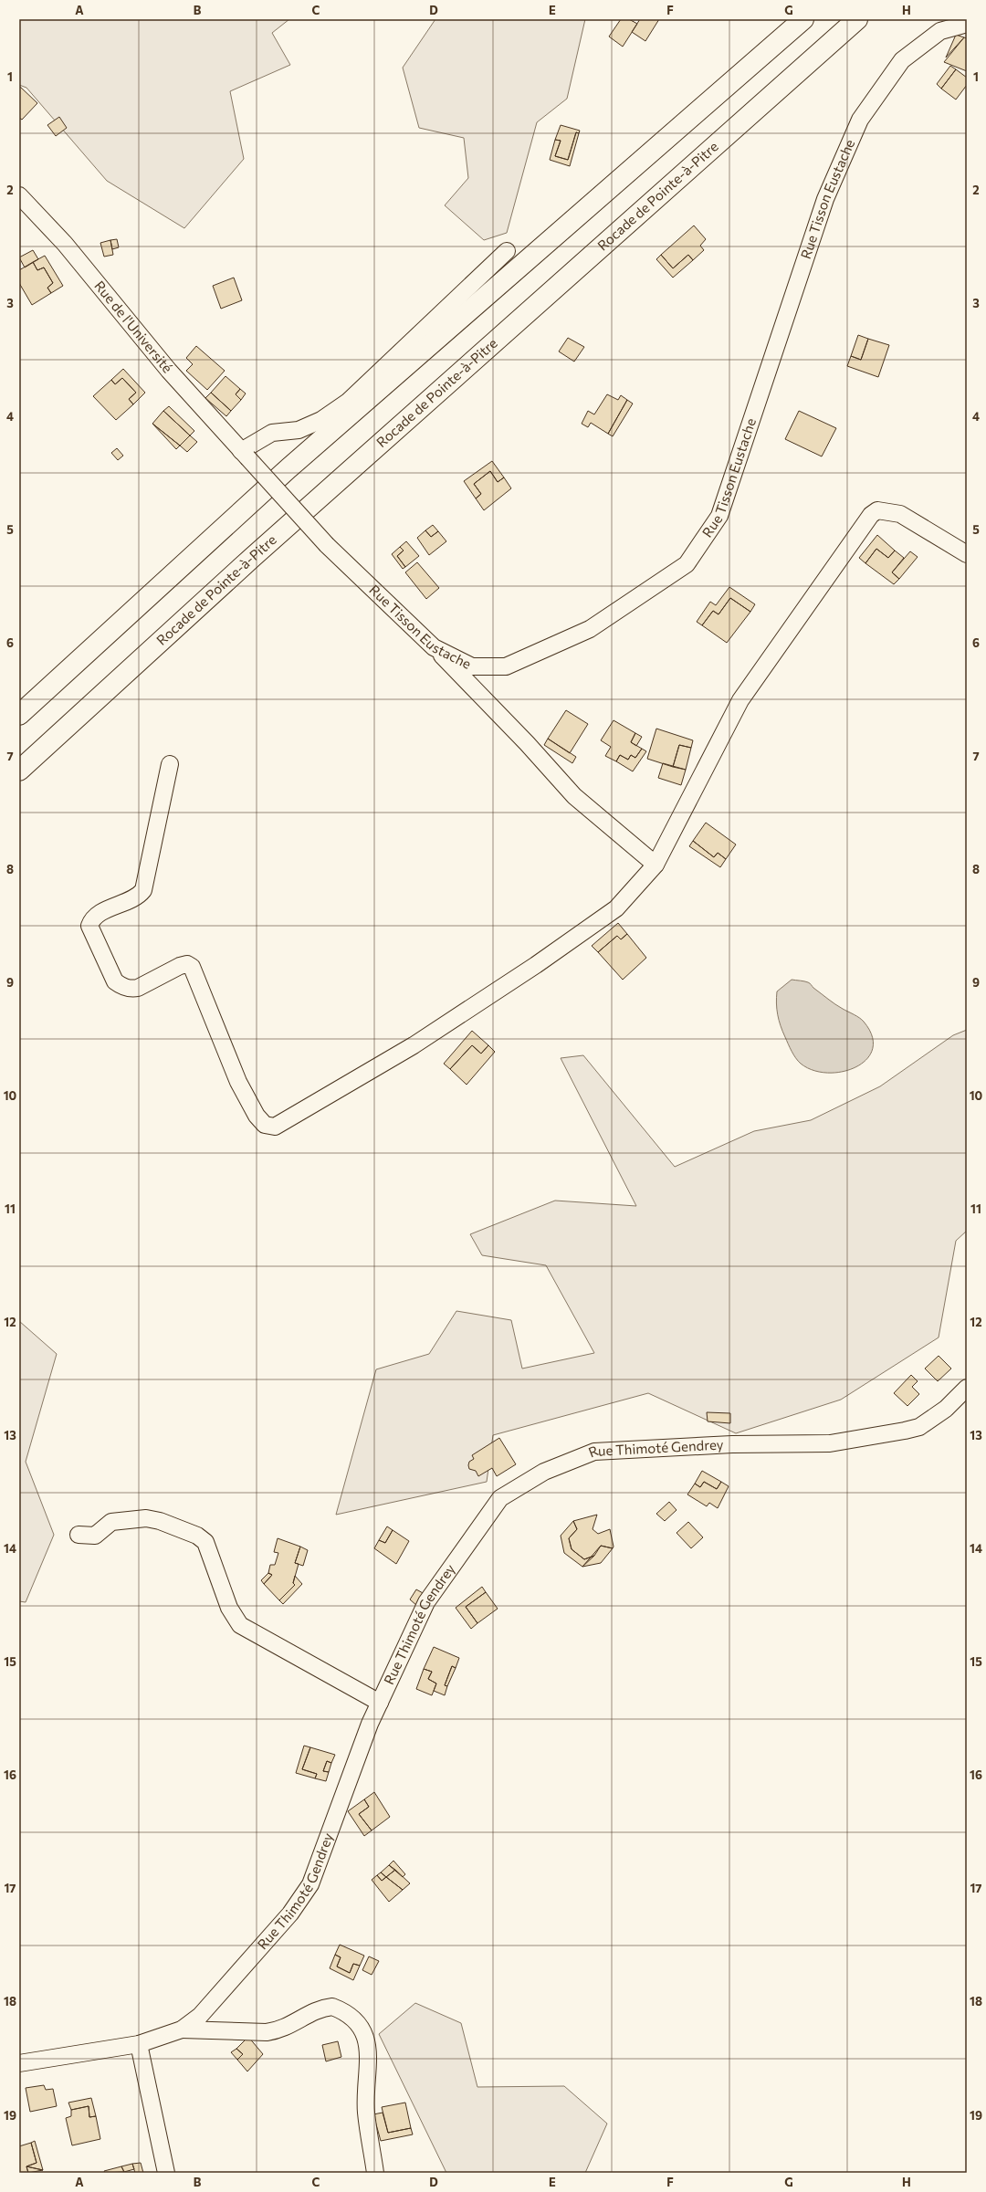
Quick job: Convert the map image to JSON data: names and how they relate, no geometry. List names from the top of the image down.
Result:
{
  "streets": {
    "highway": ["Rocade de Pointe-à-Pitre"],
    "street": ["Rue Tisson Eustache", "Rue de l'Université", "Rue Thimoté Gendrey"]
  },
  "crossings": [
    ["Rue Tisson Eustache", "Rue de l'Université"]
  ],
  "grid": {
    "columns": [
      "A",
      "B",
      "C",
      "D",
      "E",
      "F",
      "G",
      "H"
    ],
    "rows": [
      "1",
      "2",
      "3",
      "4",
      "5",
      "6",
      "7",
      "8",
      "9",
      "10",
      "11",
      "12",
      "13",
      "14",
      "15",
      "16",
      "17",
      "18",
      "19"
    ]
  }
}
